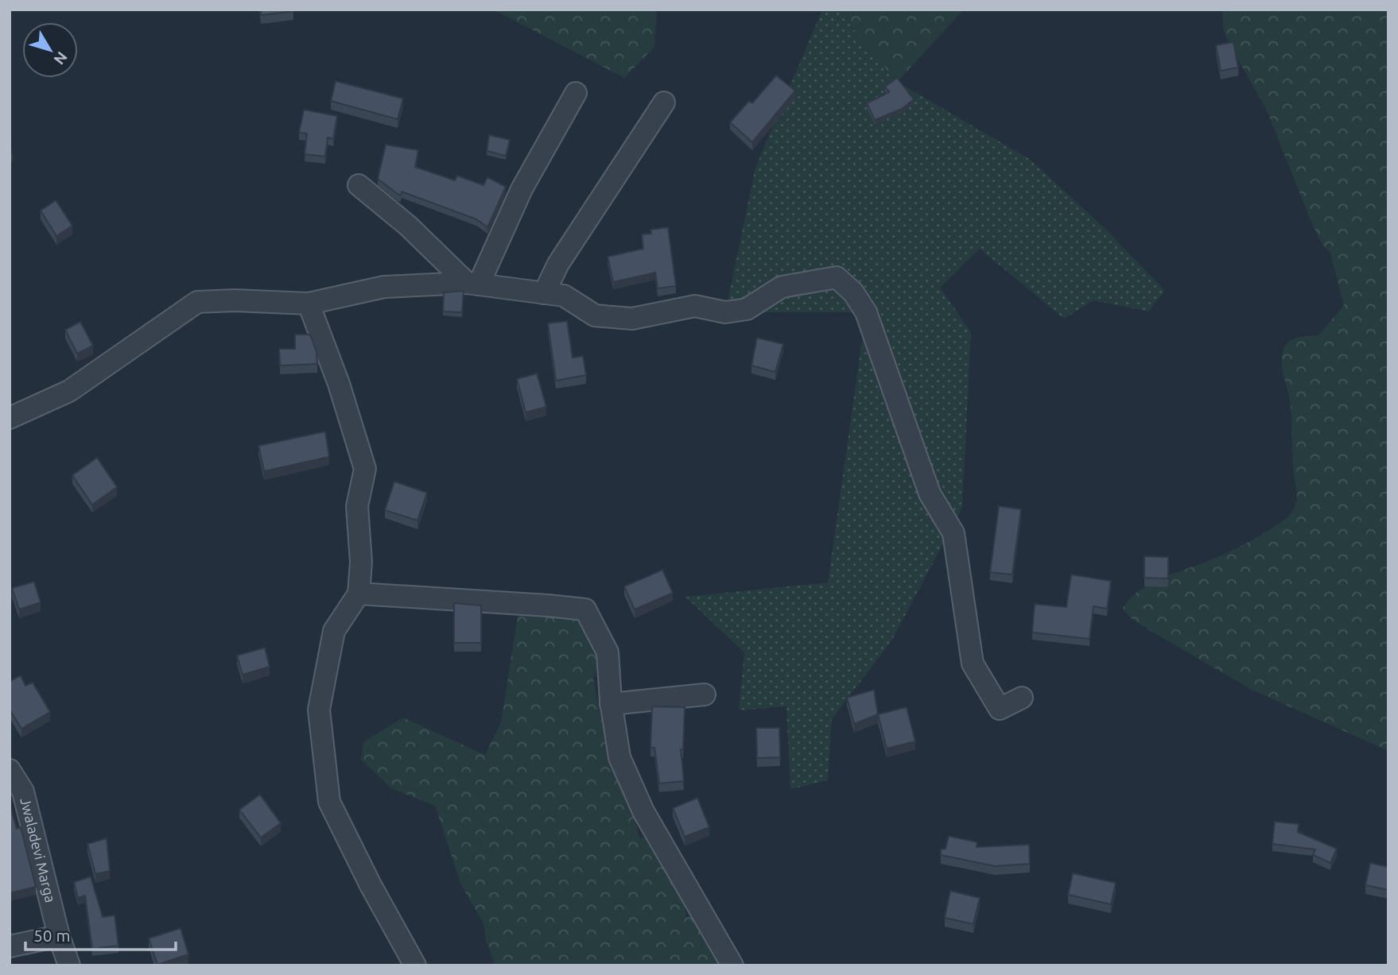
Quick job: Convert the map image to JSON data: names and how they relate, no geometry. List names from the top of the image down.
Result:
{
  "streets": {
    "street": ["Jwaladevi Marga"]
  },
  "scale_bar": "50 m",
  "north": "bottom right"
}
